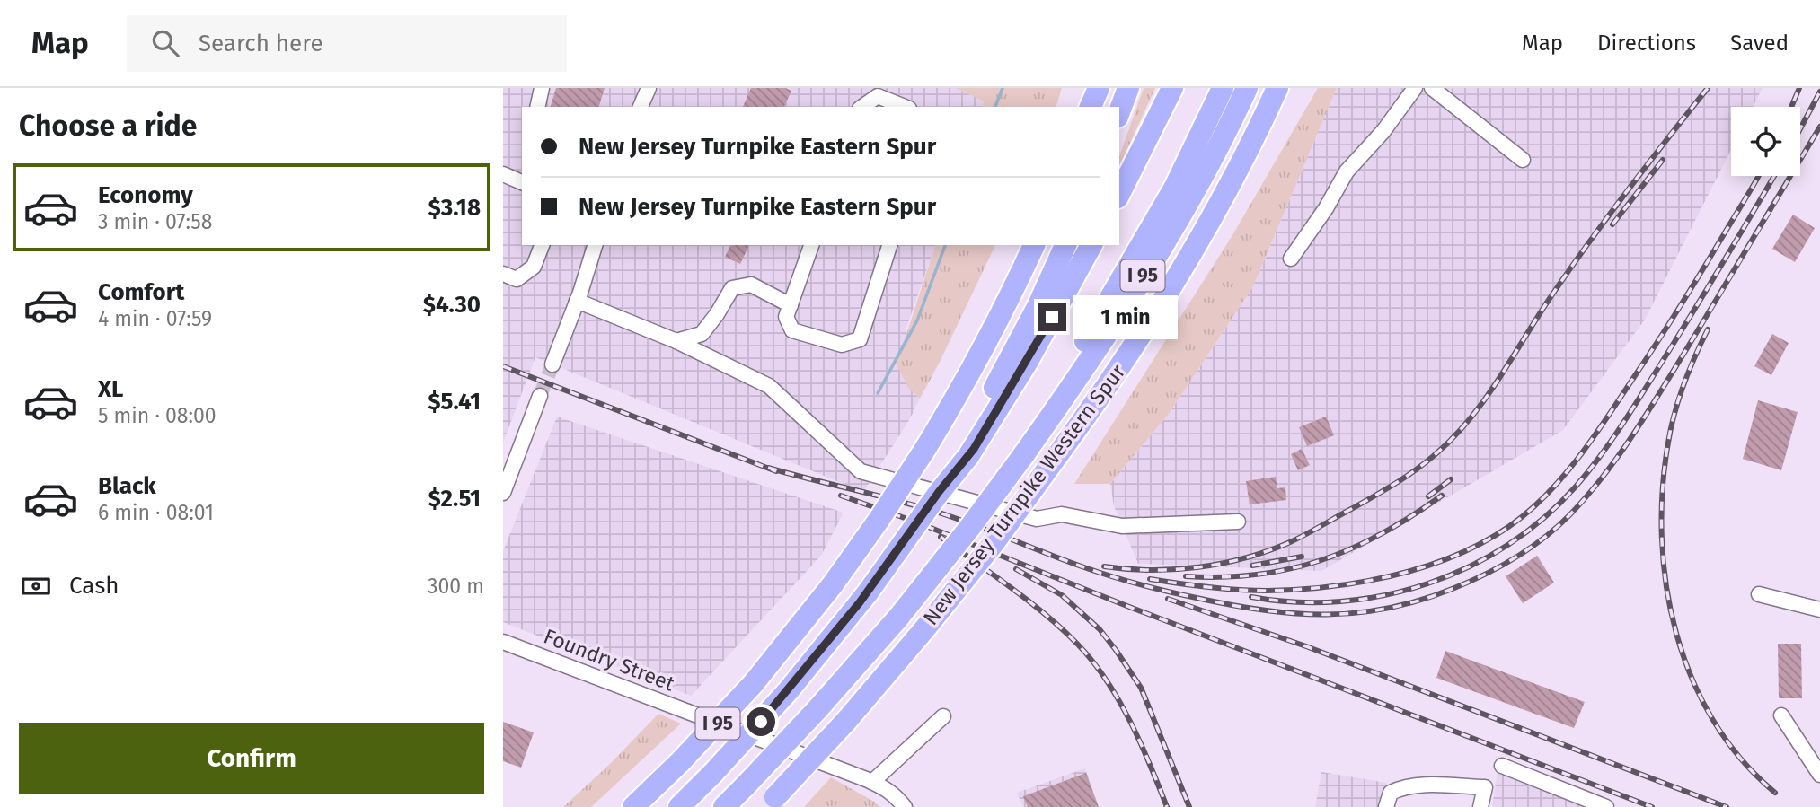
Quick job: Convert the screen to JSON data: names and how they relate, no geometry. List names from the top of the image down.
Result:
{
  "streets": {
    "highway": ["I 95", "New Jersey Turnpike Western Spur"],
    "street": ["Foundry Street"]
  },
  "page": {
    "header": "Map",
    "search": "Search here",
    "nav": ["Map", "Directions", "Saved"],
    "heading": "Choose a ride",
    "banner": ["New Jersey Turnpike Eastern Spur", "New Jersey Turnpike Eastern Spur"],
    "list": [
      {
        "name": "Economy",
        "note": "3 min · 07:58",
        "value": "$3.18"
      },
      {
        "name": "Comfort",
        "note": "4 min · 07:59",
        "value": "$4.30"
      },
      {
        "name": "XL",
        "note": "5 min · 08:00",
        "value": "$5.41"
      },
      {
        "name": "Black",
        "note": "6 min · 08:01",
        "value": "$2.51"
      }
    ],
    "bubble": "1 min",
    "pay": ["Cash", "300 m"],
    "buttons": "Confirm"
  }
}
